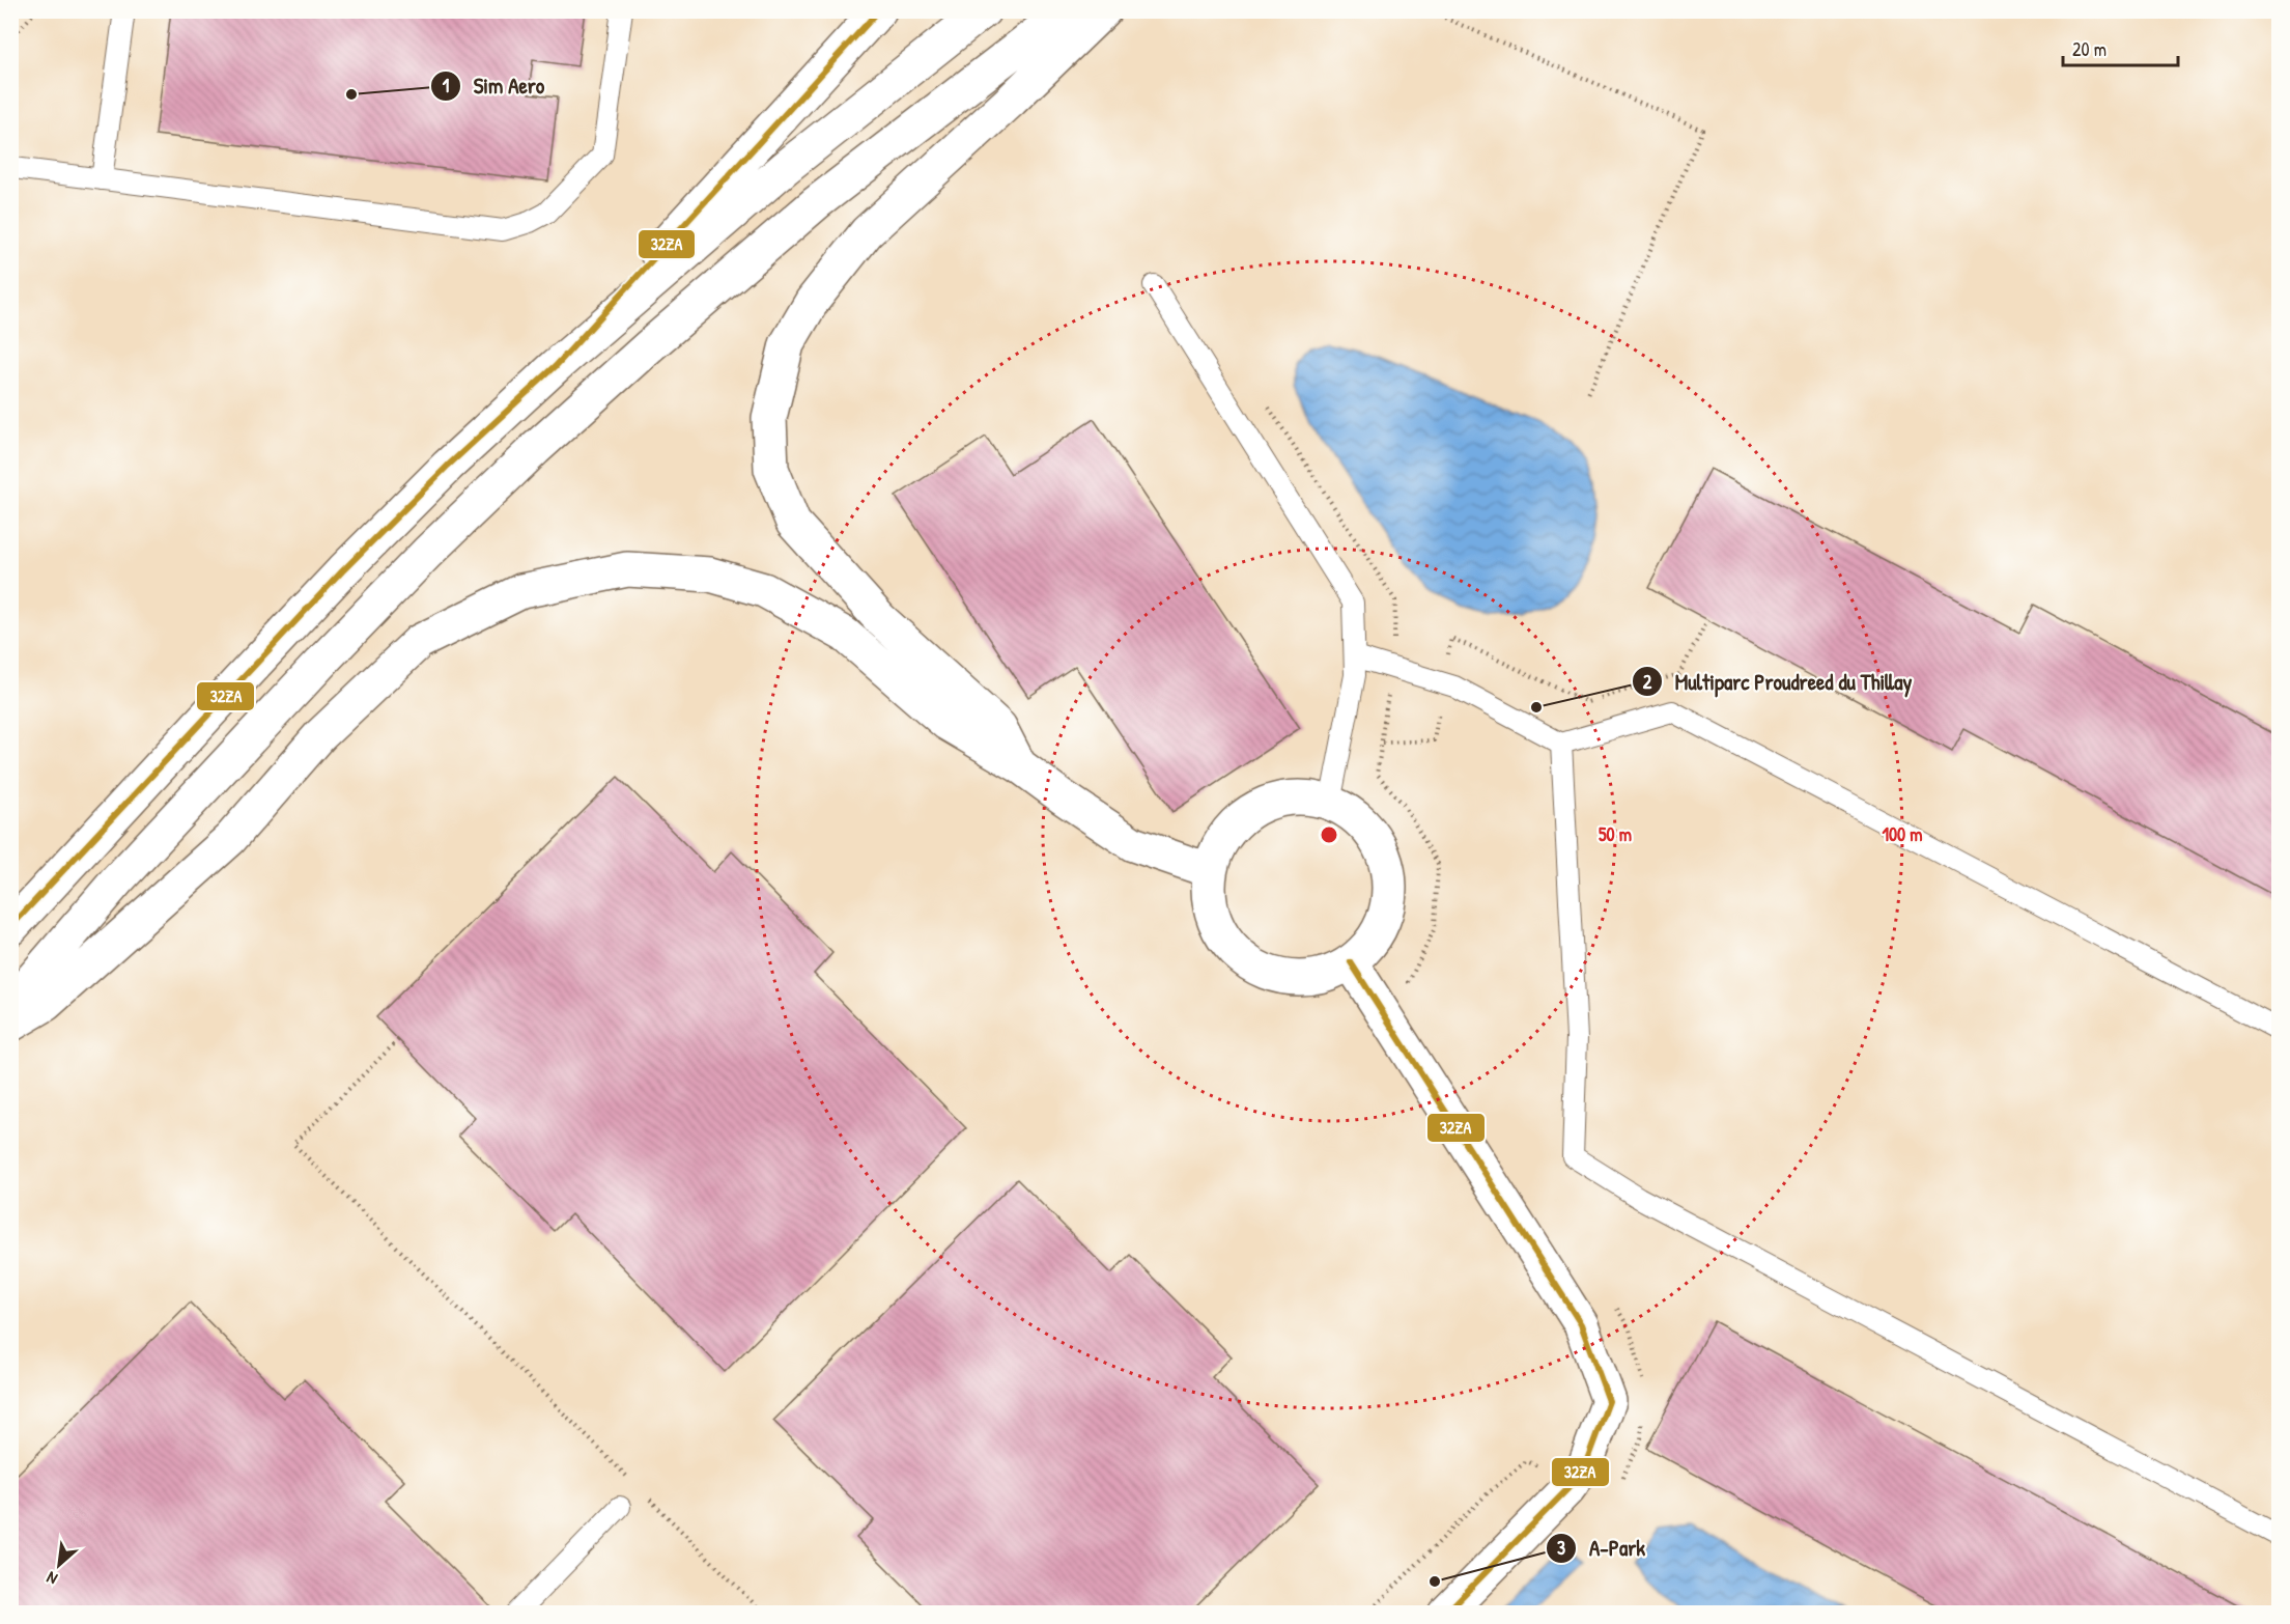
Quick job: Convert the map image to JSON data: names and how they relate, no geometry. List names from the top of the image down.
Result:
{
  "places": ["Sim Aero", "Multiparc Proudreed du Thillay", "A-Park"],
  "lines": ["transit line 32ZA"],
  "scale_bar": "20 m",
  "north": "bottom left",
  "rings": ["50 m", "100 m"]
}
